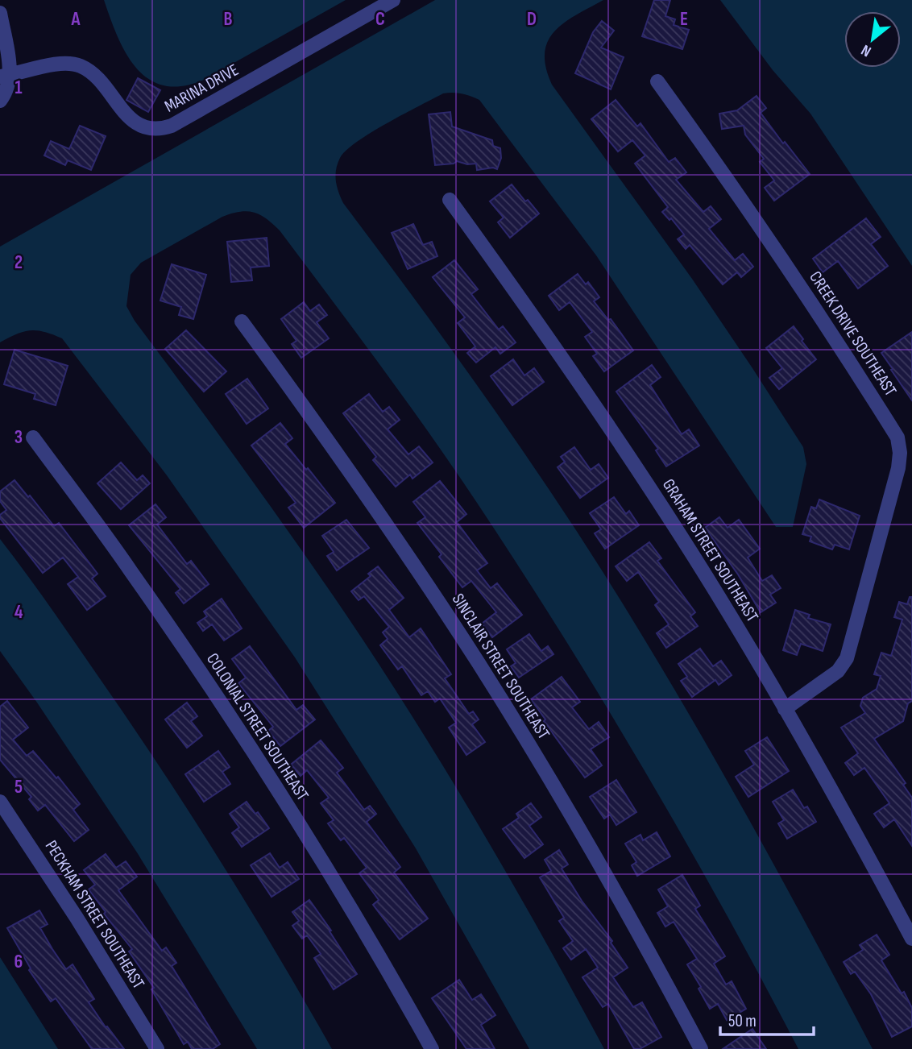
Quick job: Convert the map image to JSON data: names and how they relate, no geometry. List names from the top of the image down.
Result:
{
  "streets": {
    "street": [
      "MARINA DRIVE",
      "CREEK DRIVE SOUTHEAST",
      "GRAHAM STREET SOUTHEAST",
      "SINCLAIR STREET SOUTHEAST",
      "COLONIAL STREET SOUTHEAST",
      "PECKHAM STREET SOUTHEAST"
    ]
  },
  "crossings": [
    ["CREEK DRIVE SOUTHEAST", "GRAHAM STREET SOUTHEAST"]
  ],
  "scale_bar": "50 m",
  "north": "bottom left",
  "grid": {
    "columns": [
      "A",
      "B",
      "C",
      "D",
      "E"
    ],
    "rows": [
      "1",
      "2",
      "3",
      "4",
      "5",
      "6"
    ]
  }
}
